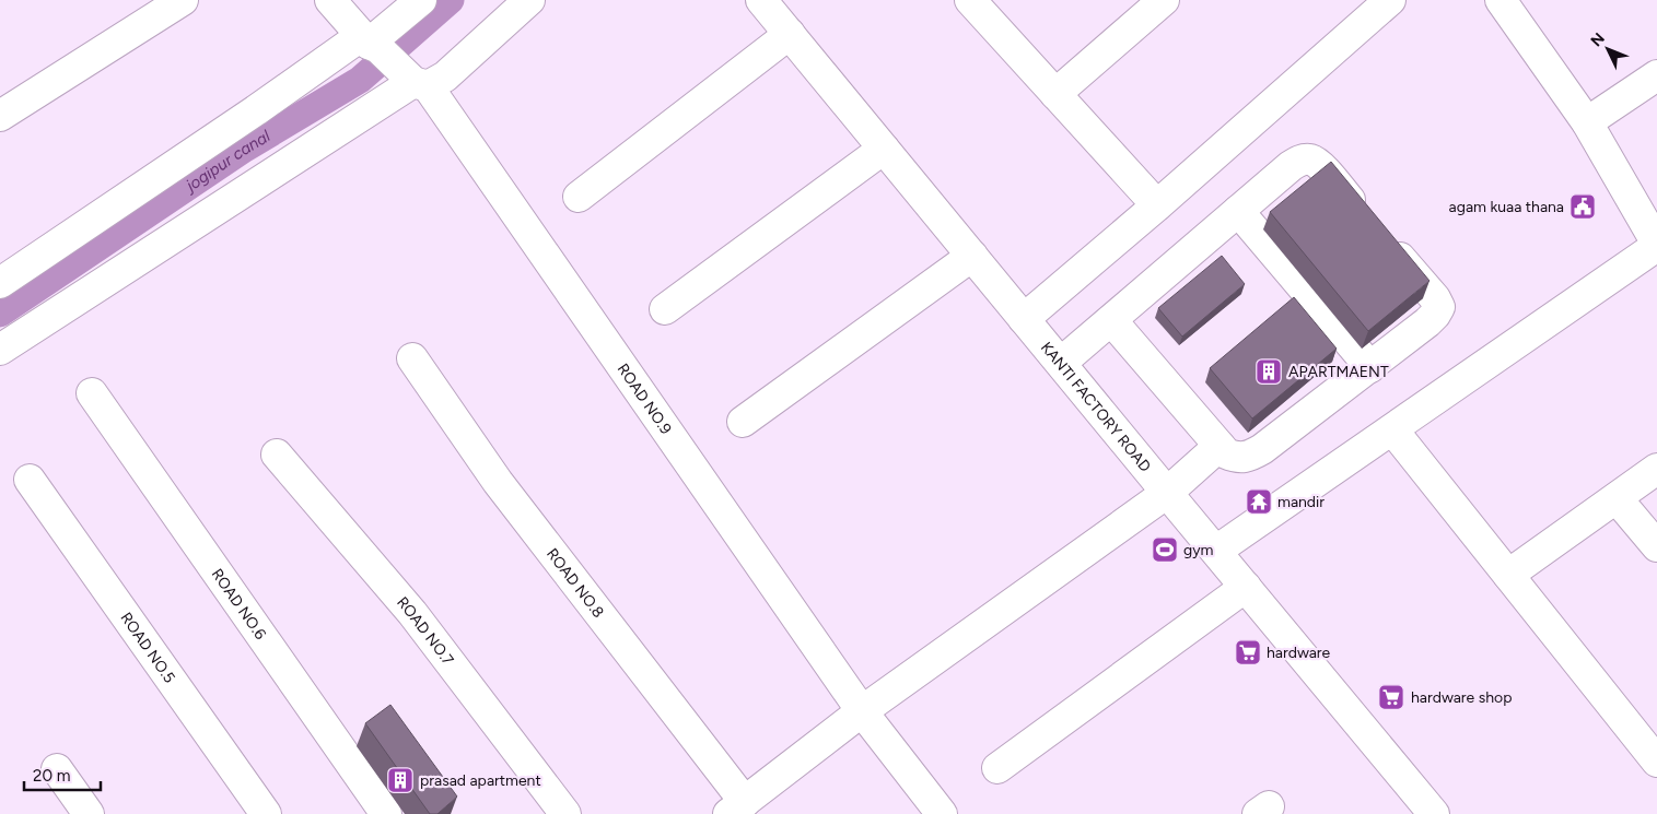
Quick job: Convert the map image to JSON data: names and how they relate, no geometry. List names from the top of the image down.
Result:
{
  "streets": {
    "street": [
      "ROAD NO.9",
      "KANTI FACTORY ROAD",
      "ROAD NO.8",
      "ROAD NO.6",
      "ROAD NO.7",
      "ROAD NO.5"
    ]
  },
  "water": ["jogipur canal"],
  "places": {
    "public building": ["agam kuaa thana"],
    "building": ["APARTMAENT", "prasad apartment"],
    "temple": ["mandir"],
    "sports": ["gym"],
    "supermarket": ["hardware", "hardware shop"]
  },
  "scale_bar": "20 m",
  "north": "top left"
}
